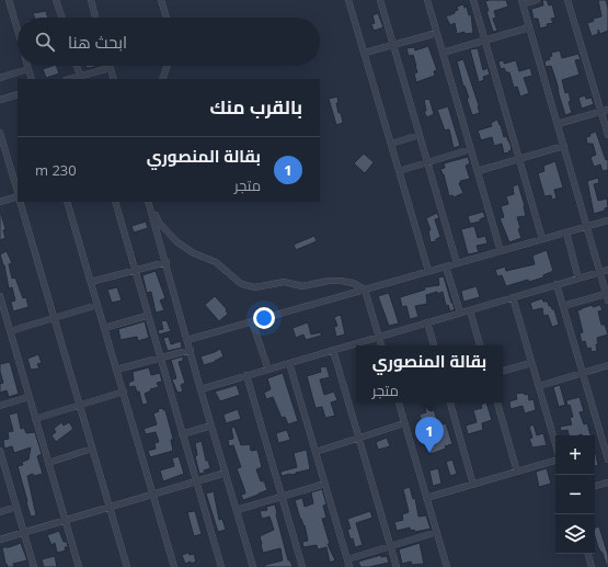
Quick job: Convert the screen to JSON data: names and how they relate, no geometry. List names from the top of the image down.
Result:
{
  "page": {
    "search": "ابحث هنا",
    "heading": "بالقرب منك",
    "list": [
      {
        "mark": "1",
        "name": "بقالة المنصوري",
        "note": "متجر",
        "value": "230 m"
      }
    ],
    "popup": ["بقالة المنصوري", "متجر"],
    "pins": "1",
    "map_buttons": ["+", "−"]
  }
}
